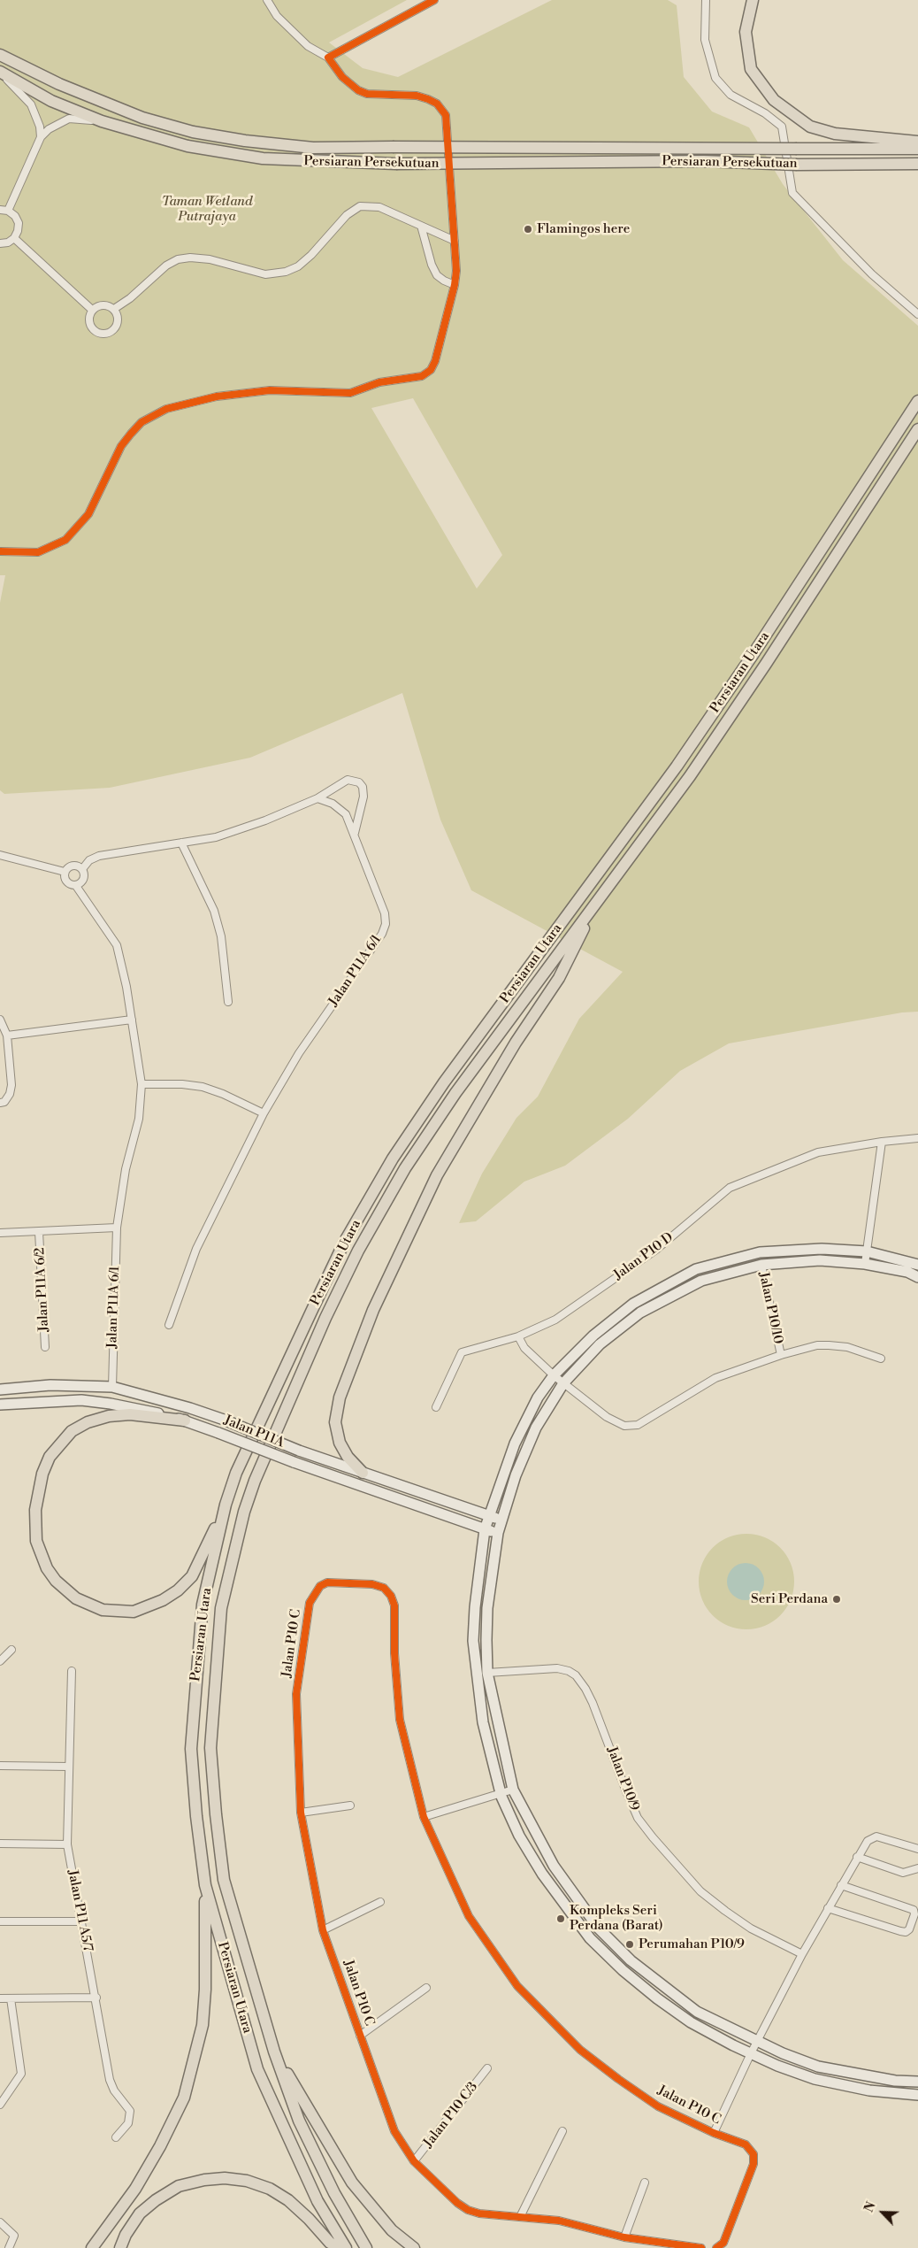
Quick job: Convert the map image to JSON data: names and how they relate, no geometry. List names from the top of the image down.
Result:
{
  "streets": {
    "main road": ["Persiaran Persekutuan", "Persiaran Utara"],
    "street": [
      "Jalan P11A 6/1",
      "Jalan P10 D",
      "Jalan P11A 6/2",
      "Jalan P10/10",
      "Jalan P11A",
      "Jalan P10 C",
      "Jalan P10/9",
      "Jalan P11 A5/7",
      "Jalan P10 C/3"
    ]
  },
  "crossings": [
    ["Jalan P11A 6/1", "Jalan P11A"],
    ["Jalan P10 C", "Jalan P10 C/3"]
  ],
  "parks": ["Taman Wetland Putrajaya"],
  "places": [
    "Flamingos here",
    "Seri Perdana",
    "Kompleks Seri Perdana (Barat)",
    "Perumahan P10/9"
  ],
  "north": "top left"
}
